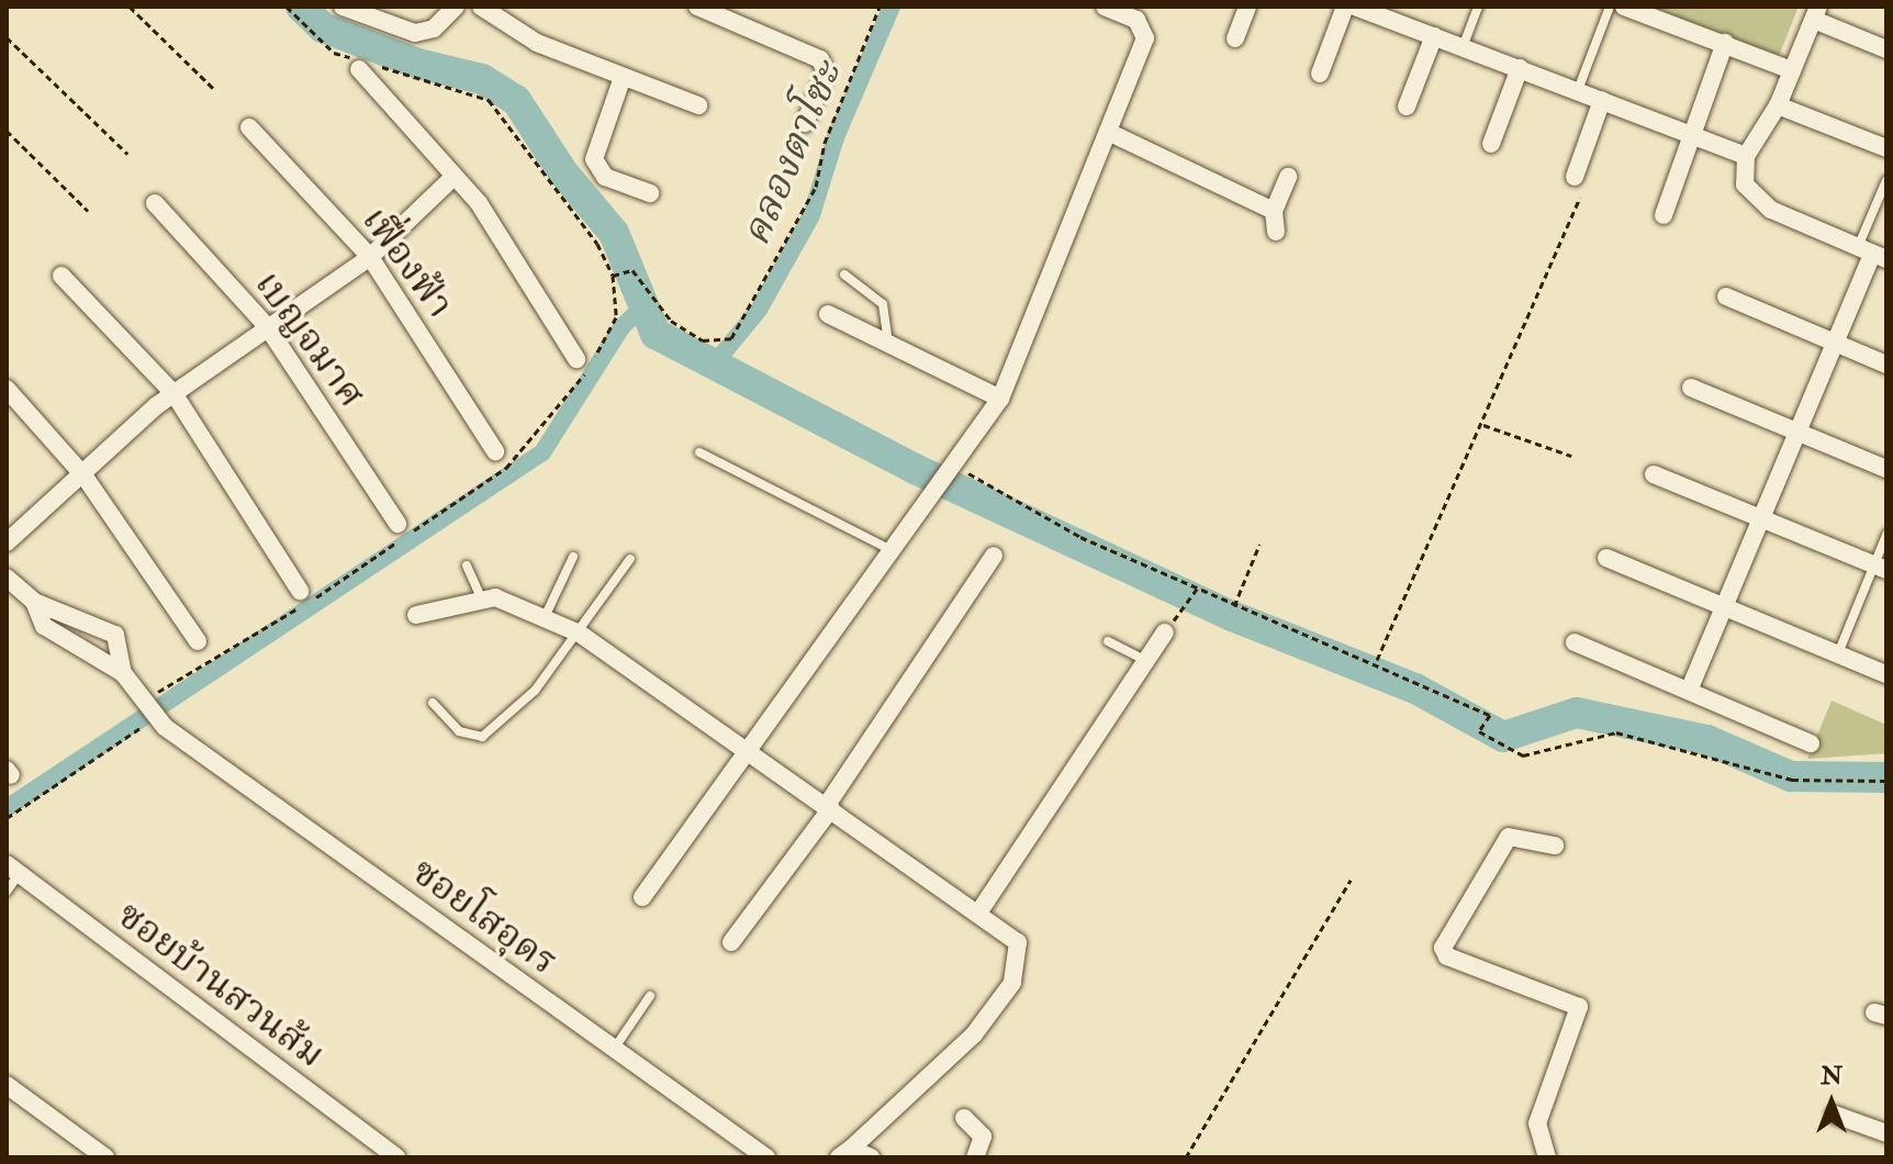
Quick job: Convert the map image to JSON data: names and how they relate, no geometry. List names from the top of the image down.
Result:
{
  "streets": {
    "street": [
      "เฟื่องฟ้า",
      "เบญจมาศ",
      "ซอยโสอุดร",
      "ซอยบ้านสวนส้ม"
    ]
  },
  "water": ["คลองตาโซะ"],
  "north": "top"
}
